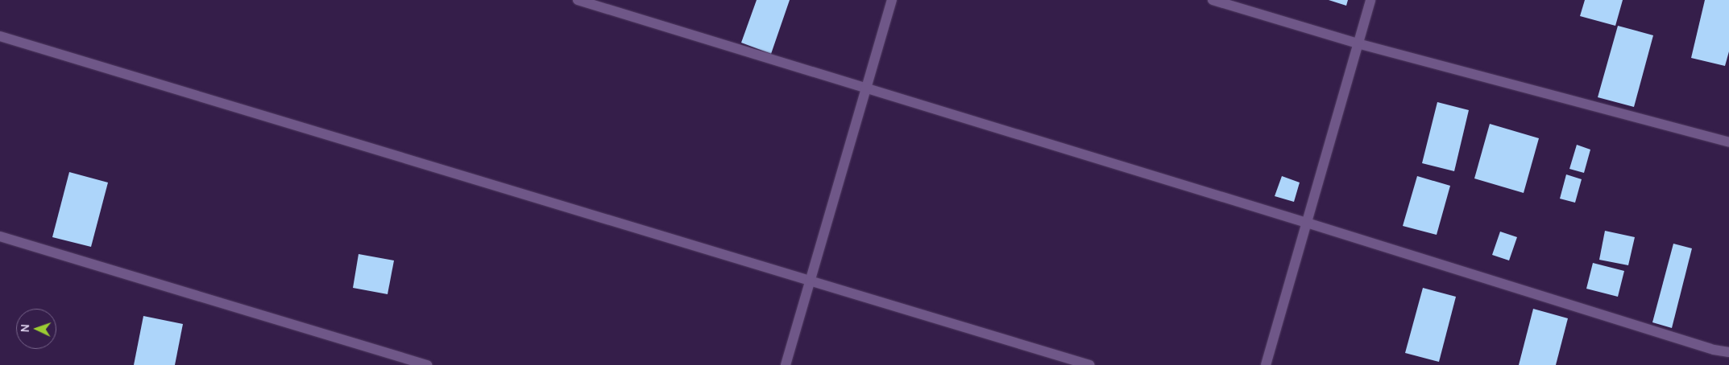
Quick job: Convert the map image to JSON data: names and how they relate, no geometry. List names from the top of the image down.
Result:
{
  "north": "left"
}
